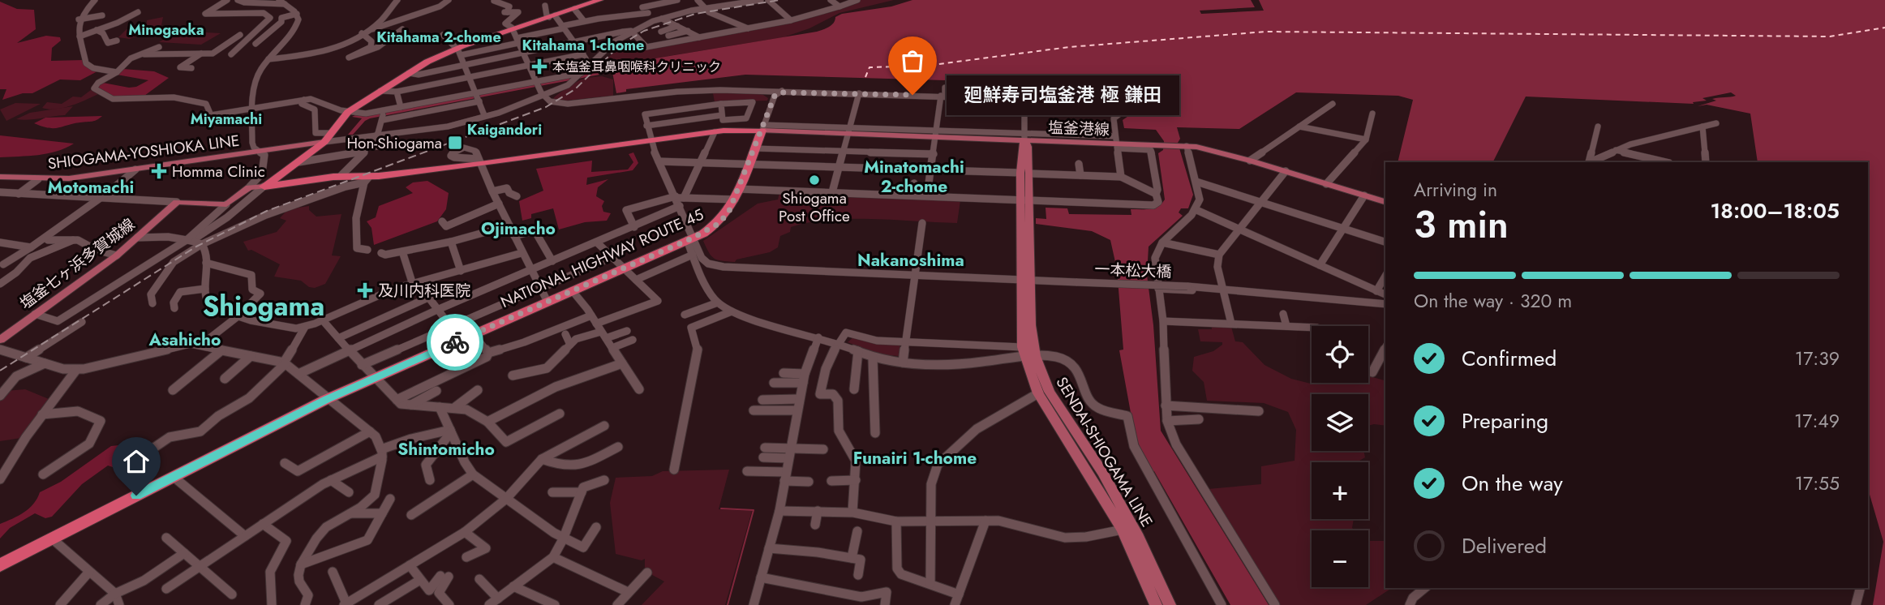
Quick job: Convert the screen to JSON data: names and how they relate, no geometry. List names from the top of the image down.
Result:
{
  "streets": {
    "highway": ["NATIONAL HIGHWAY ROUTE 45"],
    "main road": [
      "塩釜港線",
      "SHIOGAMA-YOSHIOKA LINE",
      "塩釜七ヶ浜多賀城線",
      "SENDAI-SHIOGAMA LINE"
    ],
    "street": ["一本松大橋"]
  },
  "crossings": [
    ["塩釜港線", "NATIONAL HIGHWAY ROUTE 45"],
    ["塩釜港線", "SENDAI-SHIOGAMA LINE"],
    ["NATIONAL HIGHWAY ROUTE 45", "一本松大橋"],
    ["一本松大橋", "SENDAI-SHIOGAMA LINE"]
  ],
  "districts": [
    "Minogaoka",
    "Kitahama 2-chome",
    "Kitahama 1-chome",
    "Miyamachi",
    "Kaigandori",
    "Minatomachi 2-chome",
    "Motomachi",
    "Ojimacho",
    "Nakanoshima",
    "Shiogama",
    "Asahicho",
    "Shintomicho",
    "Funairi 1-chome"
  ],
  "places": {
    "health": ["本塩釜耳鼻咽喉科クリニック", "Homma Clinic", "及川内科医院"],
    "other": ["廻鮮寿司塩釜港 極 鎌田", "Shiogama Post Office"],
    "transit": ["Hon-Shiogama"]
  },
  "page": {
    "bubble": "廻鮮寿司塩釜港 極 鎌田",
    "heading": ["3 min", "Arriving in", "18:00–18:05"],
    "bar": "On the way · 320 m",
    "map_buttons": ["+", "−"],
    "list": [
      ["Confirmed", "17:39"],
      ["Preparing", "17:49"],
      ["On the way", "17:55"],
      "Delivered"
    ]
  }
}
